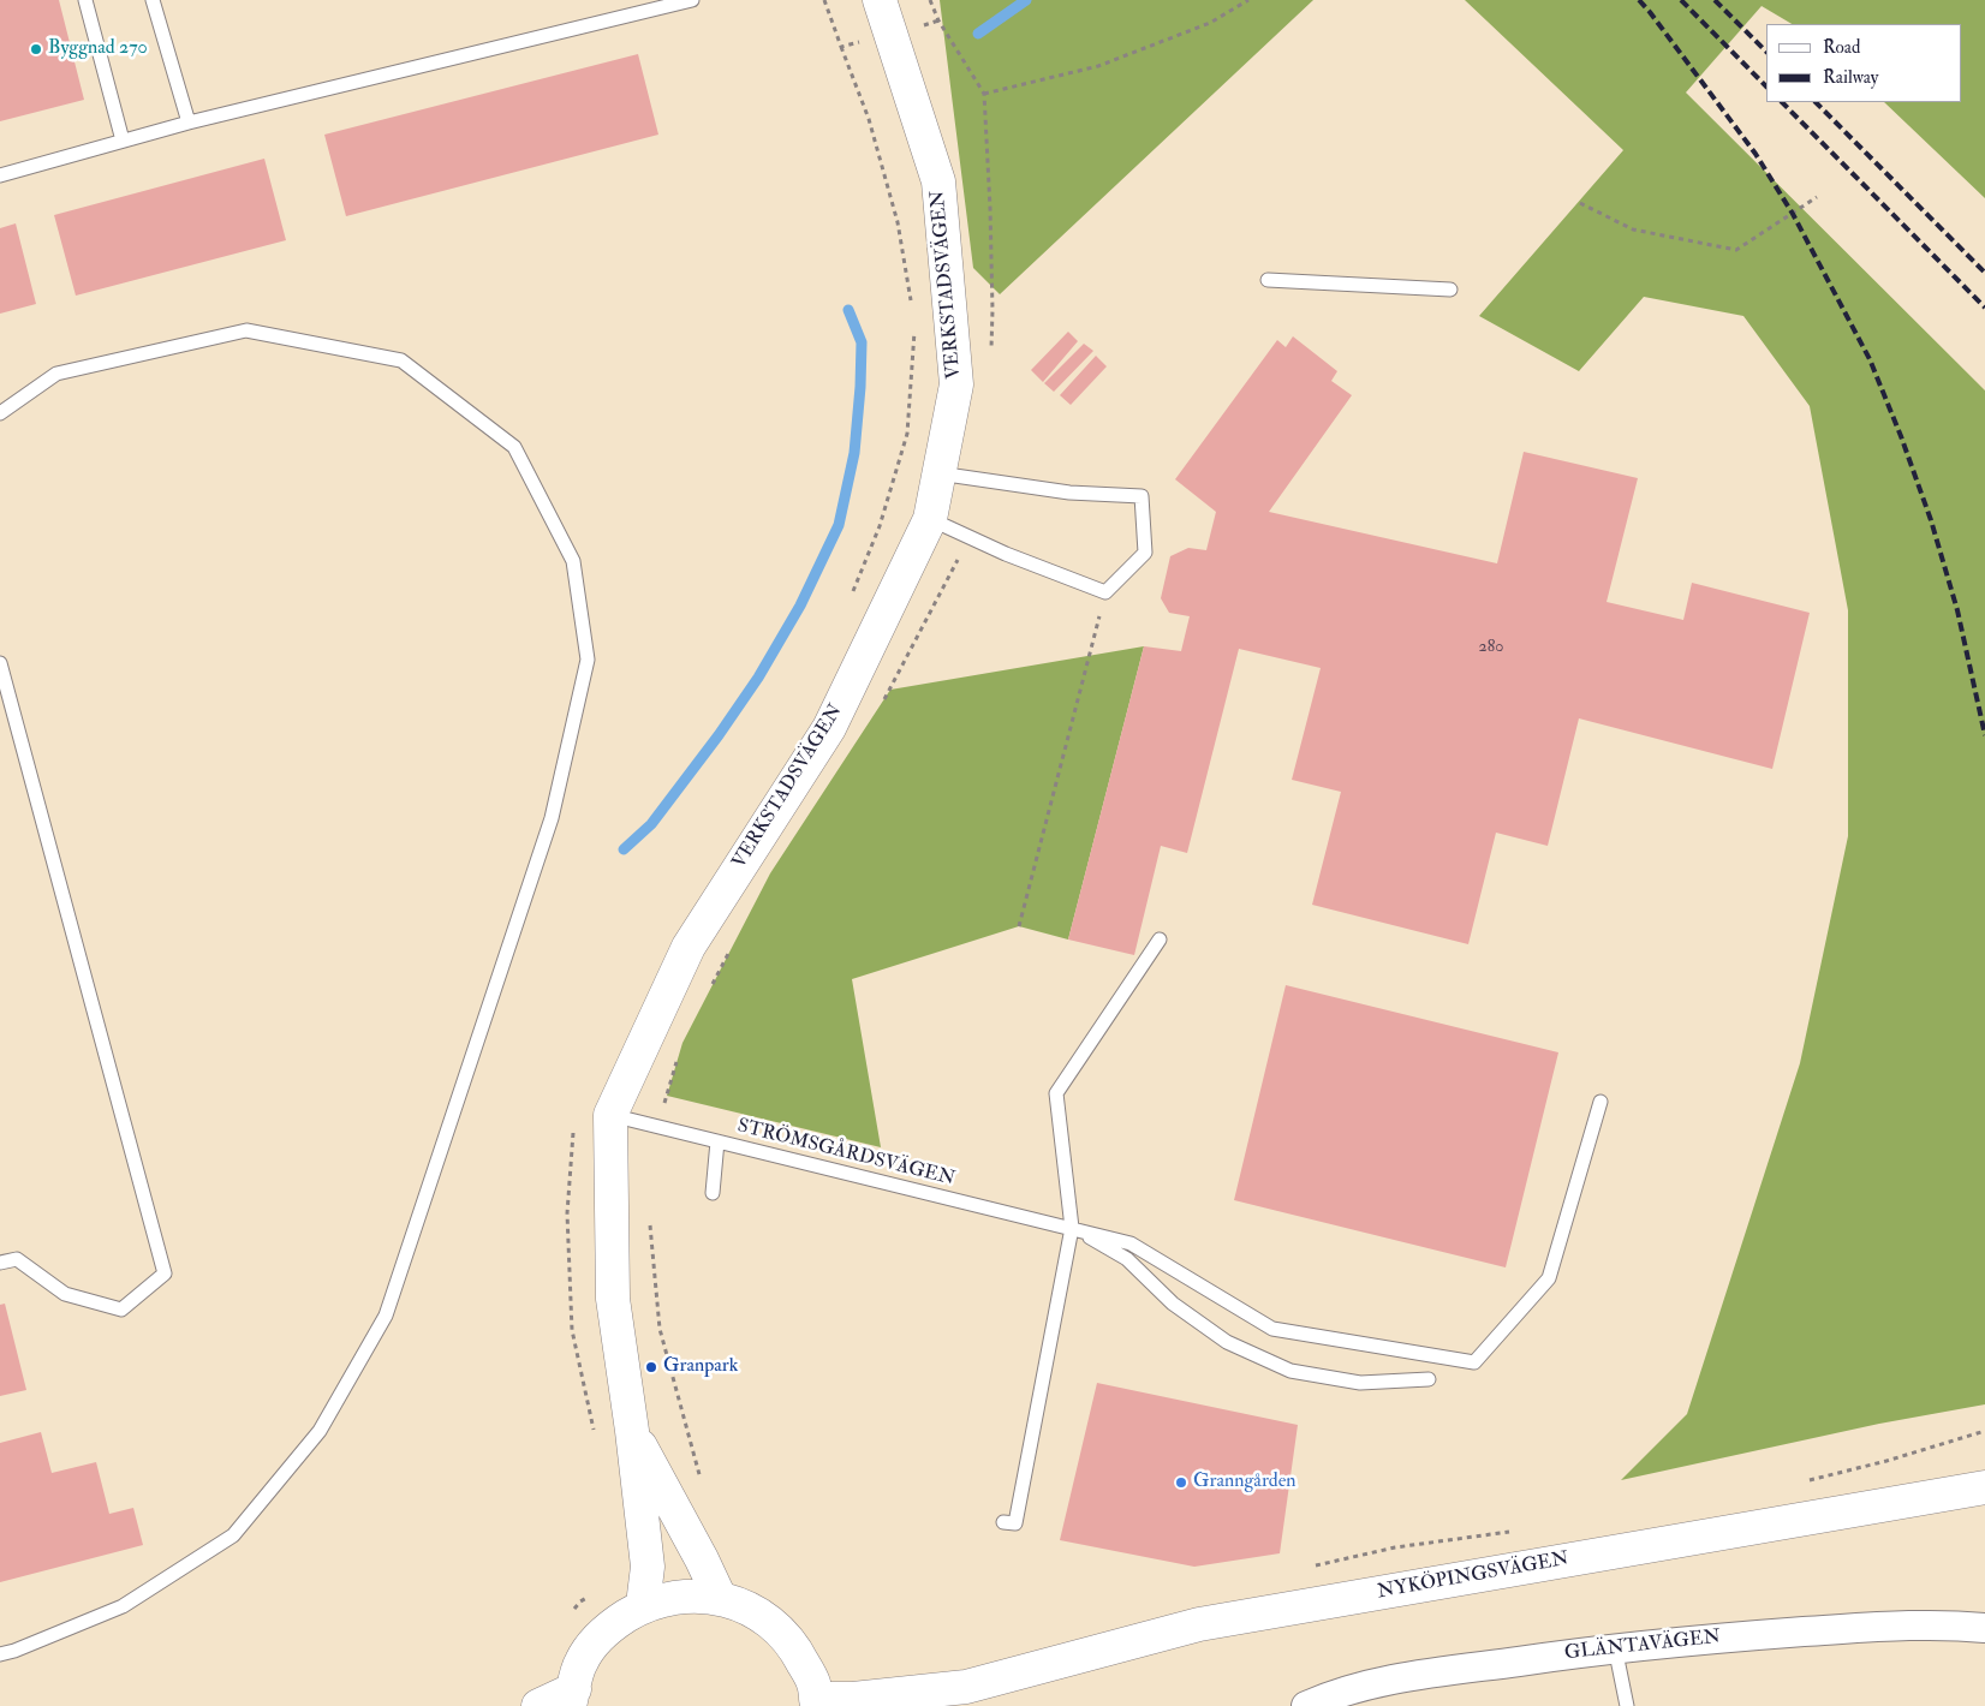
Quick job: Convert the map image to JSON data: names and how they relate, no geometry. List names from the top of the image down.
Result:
{
  "streets": {
    "main road": ["VERKSTADSVÄGEN", "NYKÖPINGSVÄGEN"],
    "street": ["GLÄNTAVÄGEN"],
    "lane": ["STRÖMSGÅRDSVÄGEN"]
  },
  "crossings": [
    ["VERKSTADSVÄGEN", "STRÖMSGÅRDSVÄGEN"]
  ],
  "places": ["Byggnad 270", "Granpark", "Granngården"],
  "house_numbers": ["280"],
  "legend": ["Road", "Railway"]
}
